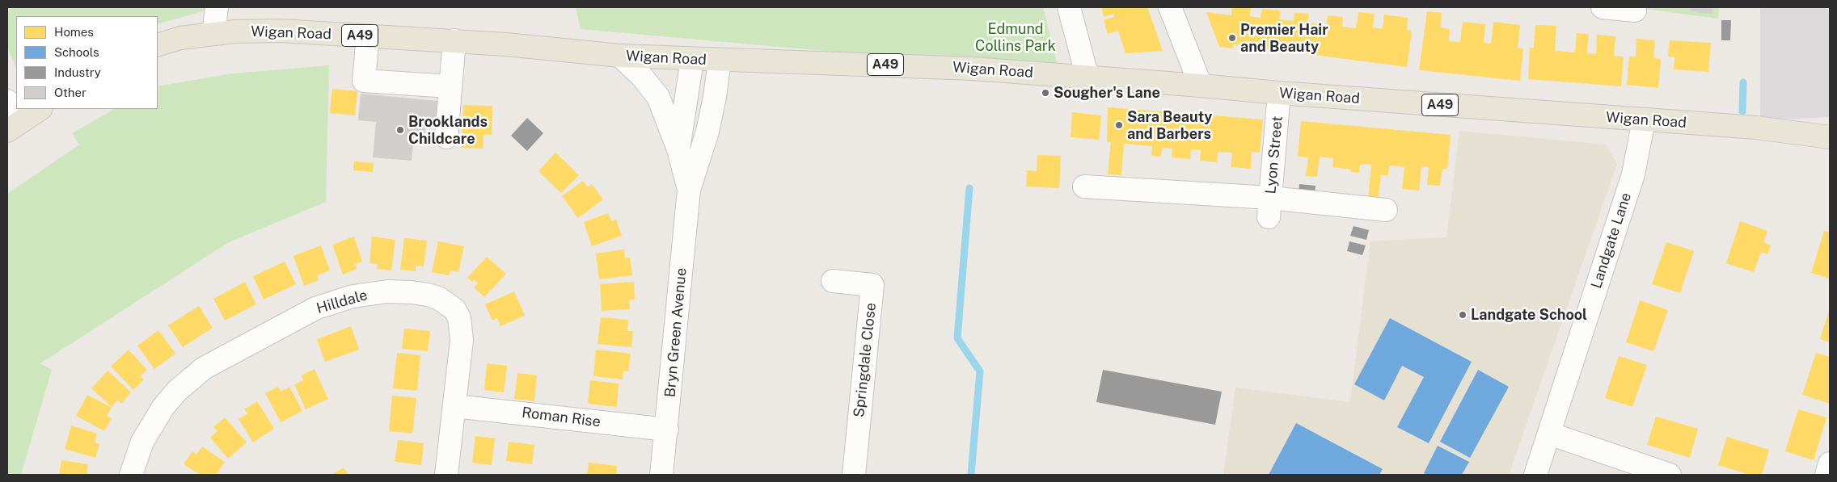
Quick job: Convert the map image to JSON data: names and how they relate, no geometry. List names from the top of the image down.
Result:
{
  "streets": {
    "main road": ["Wigan Road", "A49"],
    "street": [
      "Lyon Street",
      "Landgate Lane",
      "Hilldale",
      "Bryn Green Avenue",
      "Springdale Close",
      "Roman Rise"
    ]
  },
  "crossings": [
    ["Wigan Road", "Lyon Street"],
    ["Wigan Road", "Landgate Lane"],
    ["Wigan Road", "Bryn Green Avenue"],
    ["Hilldale", "Roman Rise"],
    ["Bryn Green Avenue", "Roman Rise"]
  ],
  "parks": ["Edmund Collins Park"],
  "places": [
    "Premier Hair and Beauty",
    "Sougher's Lane",
    "Sara Beauty and Barbers",
    "Brooklands Childcare",
    "Landgate School"
  ],
  "legend": [
    "Homes",
    "Schools",
    "Industry",
    "Other"
  ]
}
